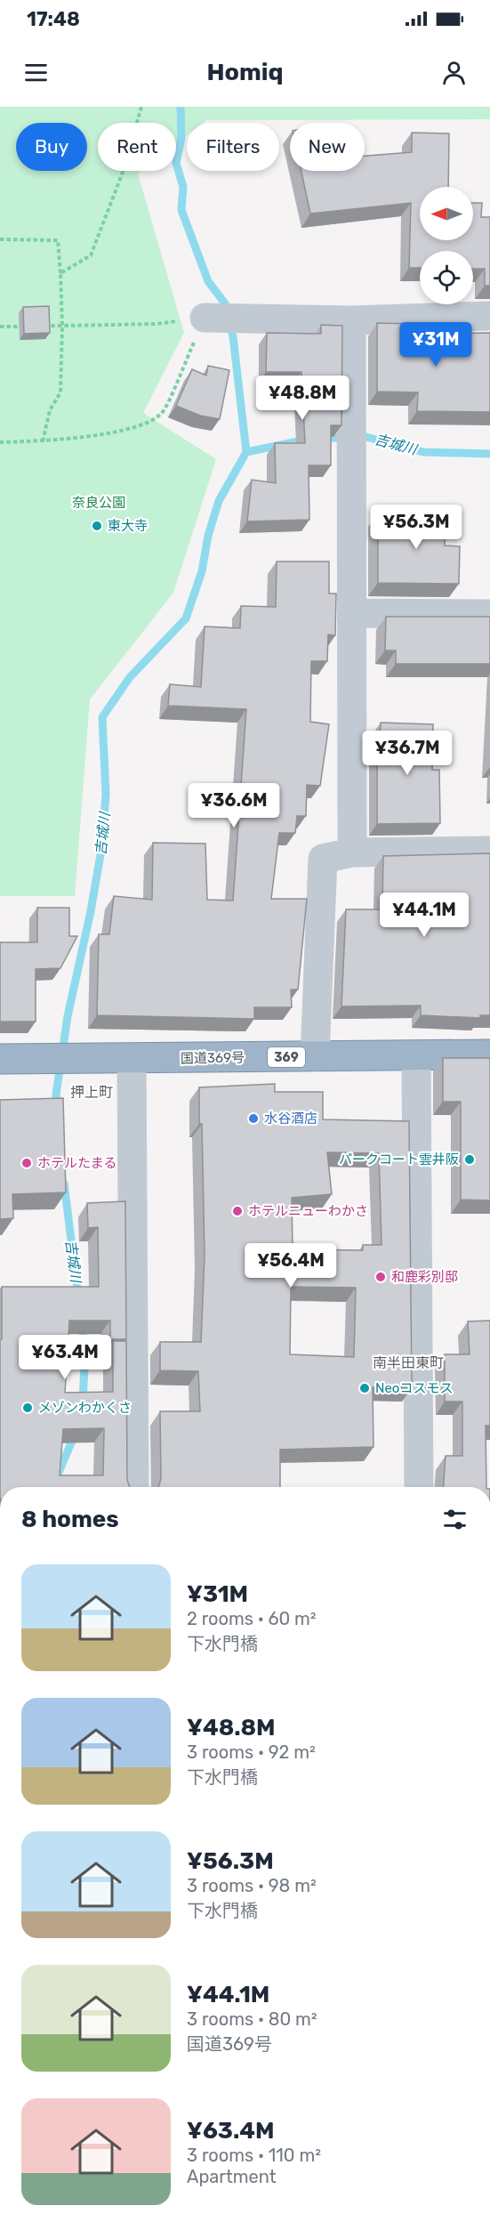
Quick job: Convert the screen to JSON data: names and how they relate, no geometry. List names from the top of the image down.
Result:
{
  "streets": {
    "highway": ["369", "国道369号"]
  },
  "districts": ["押上町", "南半田東町"],
  "water": ["吉城川"],
  "parks": ["奈良公園"],
  "places": [
    "東大寺",
    "水谷酒店",
    "パークコート雲井阪",
    "ホテルたまる",
    "ホテルニューわかさ",
    "和鹿彩別邸",
    "Neoコスモス",
    "メゾンわかくさ"
  ],
  "north": "left",
  "page": {
    "status": "17:48",
    "header": "Homiq",
    "chip": [
      "Buy",
      "Rent",
      "Filters",
      "New"
    ],
    "price": [
      "¥31M",
      "¥48.8M",
      "¥56.3M",
      "¥36.7M",
      "¥36.6M",
      "¥44.1M",
      "¥56.4M",
      "¥63.4M"
    ],
    "heading": "8 homes",
    "list": [
      {
        "name": "¥31M",
        "note": "2 rooms · 60 m² · 下水門橋"
      },
      {
        "name": "¥48.8M",
        "note": "3 rooms · 92 m² · 下水門橋"
      },
      {
        "name": "¥56.3M",
        "note": "3 rooms · 98 m² · 下水門橋"
      },
      {
        "name": "¥44.1M",
        "note": "3 rooms · 80 m² · 国道369号"
      },
      {
        "name": "¥63.4M",
        "note": "3 rooms · 110 m² · Apartment"
      }
    ]
  }
}
